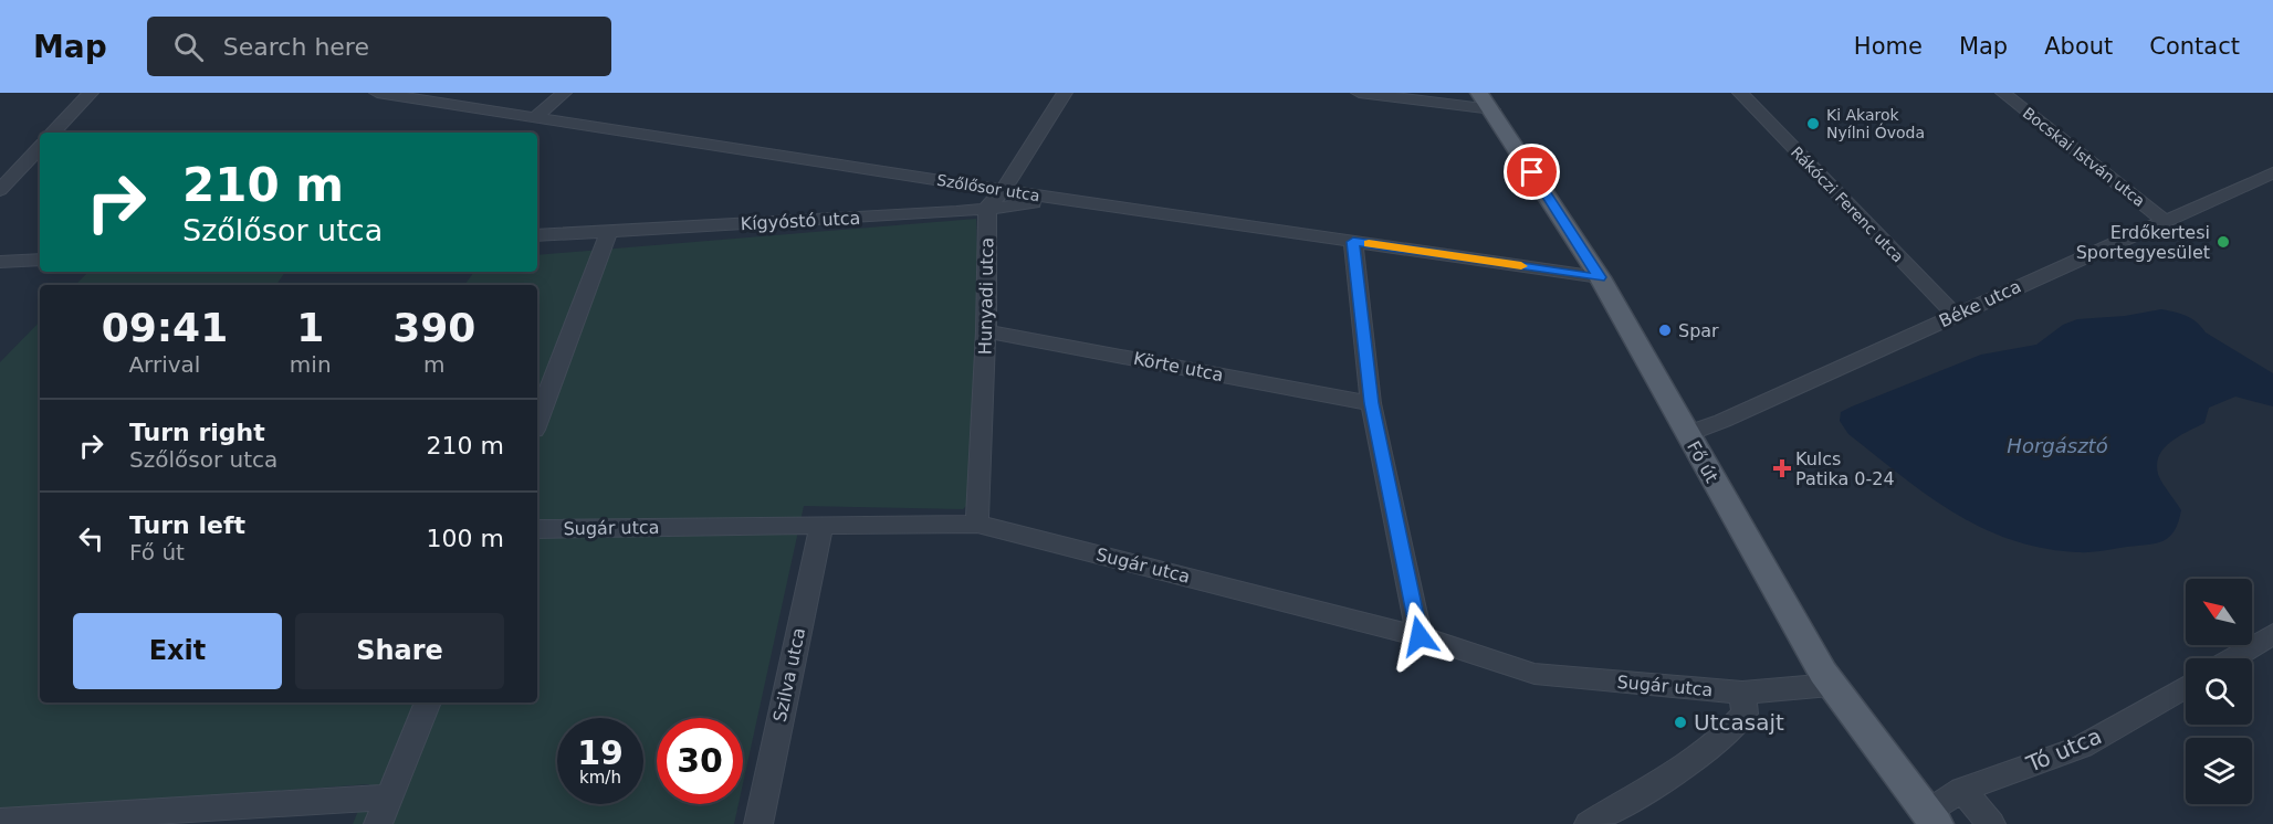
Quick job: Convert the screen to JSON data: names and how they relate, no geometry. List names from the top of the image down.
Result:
{
  "streets": {
    "main road": ["Fő út"],
    "street": [
      "Bocskai István utca",
      "Szőlősor utca",
      "Rákóczi Ferenc utca",
      "Kígyóstó utca",
      "Hunyadi utca",
      "Béke utca",
      "Körte utca",
      "Sugár utca",
      "Szilva utca",
      "Tó utca"
    ]
  },
  "crossings": [
    ["Bocskai István utca", "Béke utca"],
    ["Szőlősor utca", "Kígyóstó utca"],
    ["Szőlősor utca", "Fő út"],
    ["Rákóczi Ferenc utca", "Béke utca"],
    ["Kígyóstó utca", "Hunyadi utca"],
    ["Hunyadi utca", "Körte utca"],
    ["Hunyadi utca", "Sugár utca"],
    ["Béke utca", "Fő út"],
    ["Fő út", "Sugár utca"],
    ["Fő út", "Tó utca"],
    ["Sugár utca", "Szilva utca"]
  ],
  "water": ["Horgásztó"],
  "places": {
    "other": [
      "Ki Akarok Nyílni Óvoda",
      "Erdőkertesi Sportegyesület",
      "Spar",
      "Utcasajt"
    ],
    "health": ["Kulcs Patika 0-24"]
  },
  "north": "top left",
  "page": {
    "header": "Map",
    "search": "Search here",
    "nav": [
      "Home",
      "Map",
      "About",
      "Contact"
    ],
    "turn": ["210 m", "Szőlősor utca"],
    "eta": [
      "09:41",
      "Arrival",
      "1",
      "min",
      "390",
      "m"
    ],
    "list": [
      {
        "name": "Turn right",
        "note": "Szőlősor utca",
        "value": "210 m"
      },
      {
        "name": "Turn left",
        "note": "Fő út",
        "value": "100 m"
      }
    ],
    "buttons": ["Exit", "Share"],
    "speed": "19 km/h",
    "limit": "30"
  }
}
